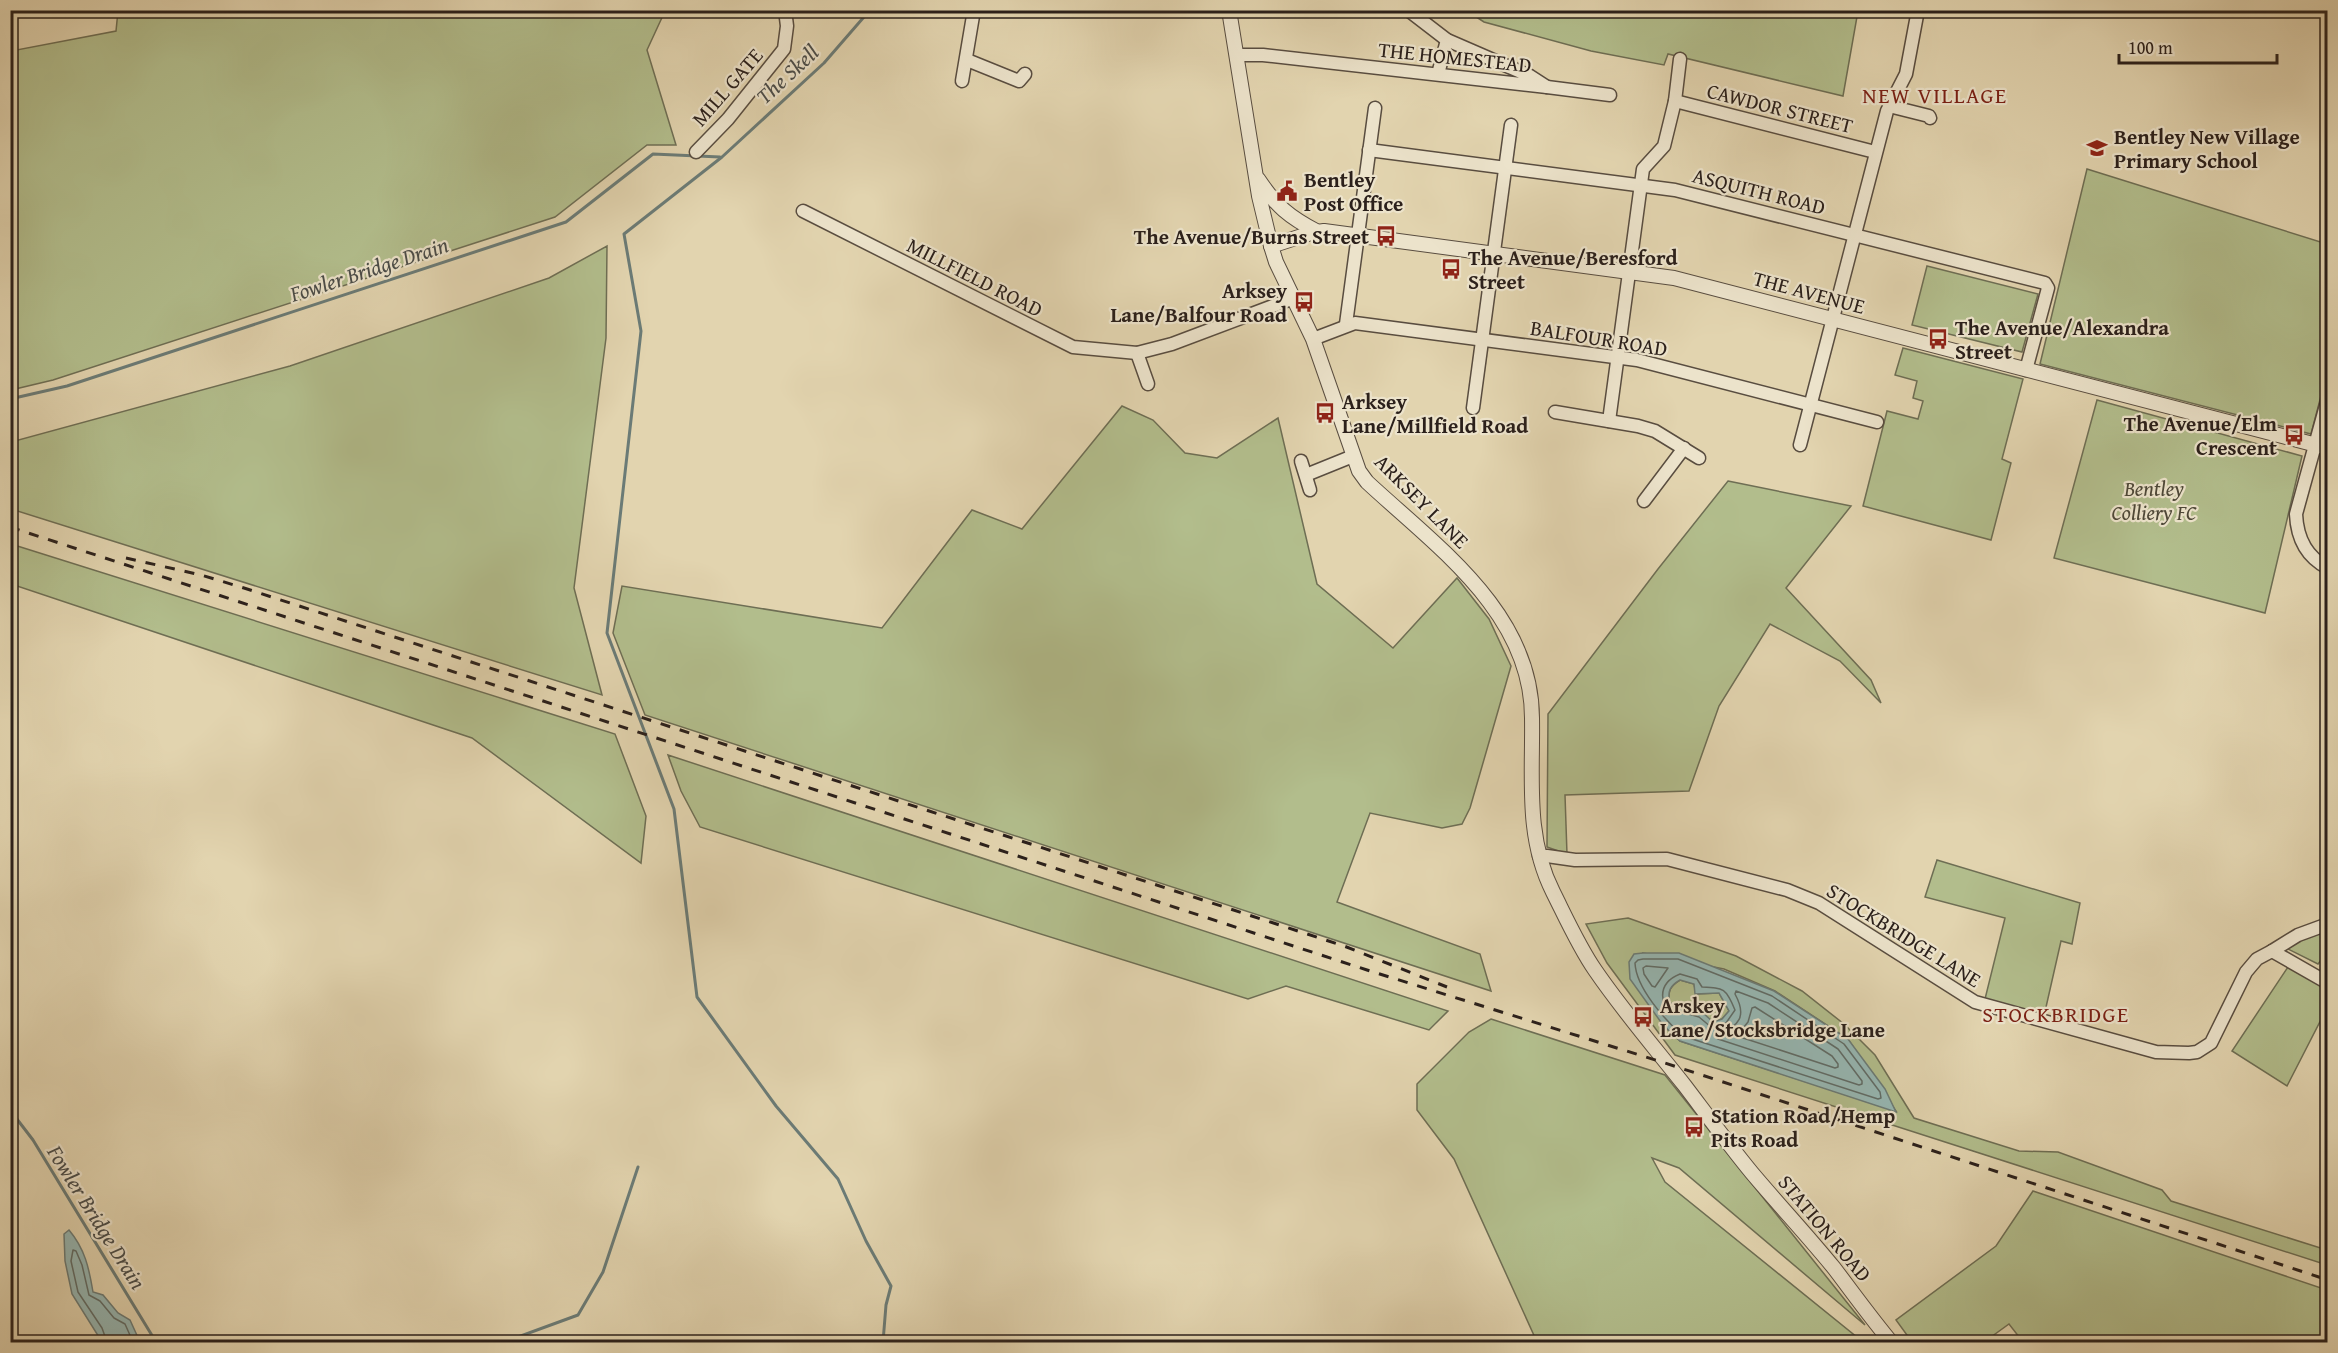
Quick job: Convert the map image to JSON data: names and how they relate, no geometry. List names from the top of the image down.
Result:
{
  "streets": {
    "street": [
      "THE HOMESTEAD",
      "MILL GATE",
      "CAWDOR STREET",
      "ASQUITH ROAD",
      "MILLFIELD ROAD",
      "THE AVENUE",
      "BALFOUR ROAD",
      "ARKSEY LANE",
      "STOCKBRIDGE LANE",
      "STATION ROAD"
    ]
  },
  "crossings": [
    ["THE HOMESTEAD", "ARKSEY LANE"],
    ["ASQUITH ROAD", "THE AVENUE"],
    ["MILLFIELD ROAD", "ARKSEY LANE"],
    ["THE AVENUE", "ARKSEY LANE"],
    ["BALFOUR ROAD", "ARKSEY LANE"],
    ["ARKSEY LANE", "STOCKBRIDGE LANE"],
    ["ARKSEY LANE", "STATION ROAD"]
  ],
  "districts": ["NEW VILLAGE", "STOCKBRIDGE"],
  "water": ["The Skell", "Fowler Bridge Drain"],
  "parks": ["Bentley Colliery FC"],
  "places": {
    "school or university": ["Bentley New Village Primary School"],
    "public building": ["Bentley Post Office"],
    "bus stop": [
      "The Avenue/Burns Street",
      "The Avenue/Beresford Street",
      "Arksey Lane/Balfour Road",
      "The Avenue/Alexandra Street",
      "Arksey Lane/Millfield Road",
      "The Avenue/Elm Crescent",
      "Arskey Lane/Stocksbridge Lane",
      "Station Road/Hemp Pits Road"
    ]
  },
  "scale_bar": "100 m"
}
